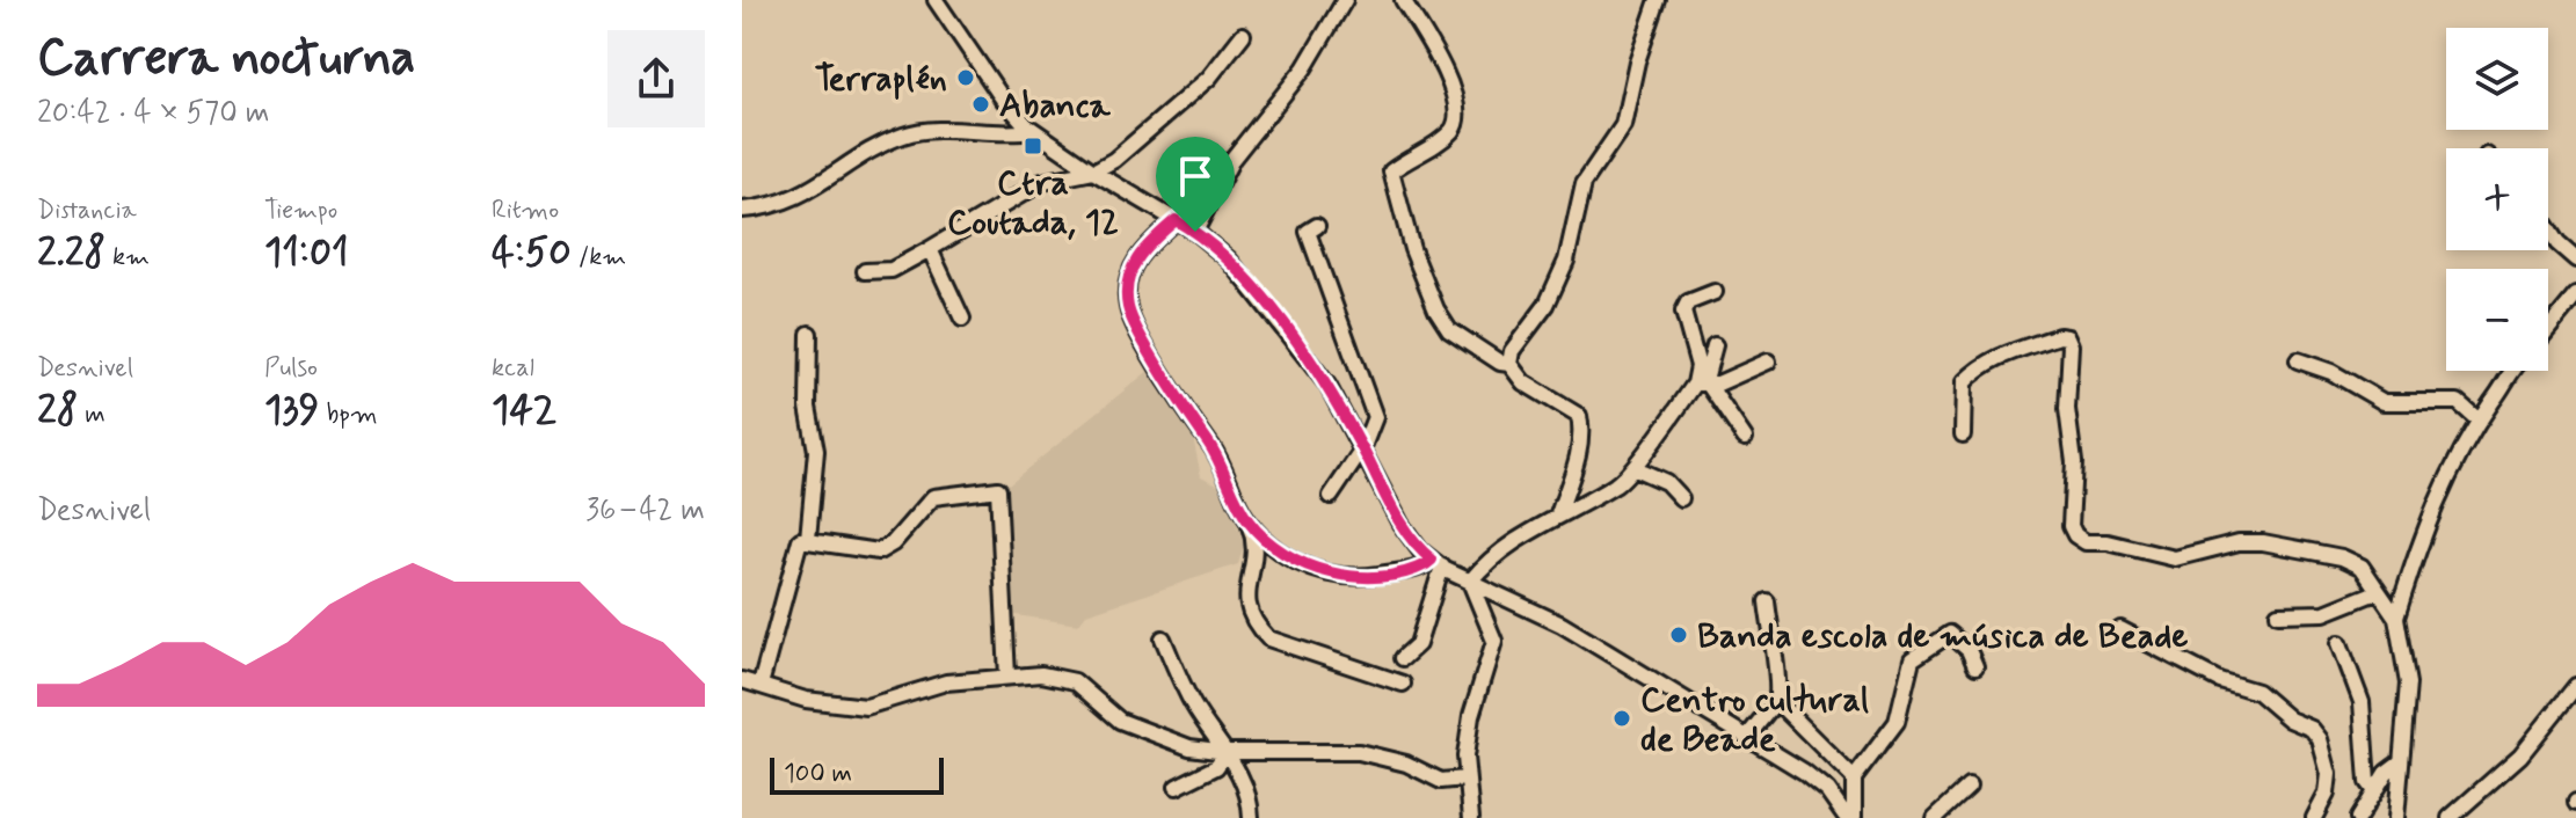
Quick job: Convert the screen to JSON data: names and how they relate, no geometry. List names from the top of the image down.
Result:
{
  "places": {
    "other": [
      "Terraplén",
      "Abanca",
      "Banda escola de música de Beade",
      "Centro cultural de Beade"
    ],
    "transit": ["Ctra Coutada, 12"]
  },
  "scale_bar": "100 m",
  "page": {
    "heading": ["Carrera nocturna", "20:42 · 4 × 570 m"],
    "map_buttons": ["+", "−"],
    "stats": [
      ["Distancia", "2.28 km"],
      ["Tiempo", "11:01"],
      ["Ritmo", "4:50 /km"],
      ["Desnivel", "28 m"],
      ["Pulso", "139 bpm"],
      ["kcal", "142"]
    ],
    "chart": ["Desnivel", "36–42 m"],
    "scale": "100 m"
  }
}
